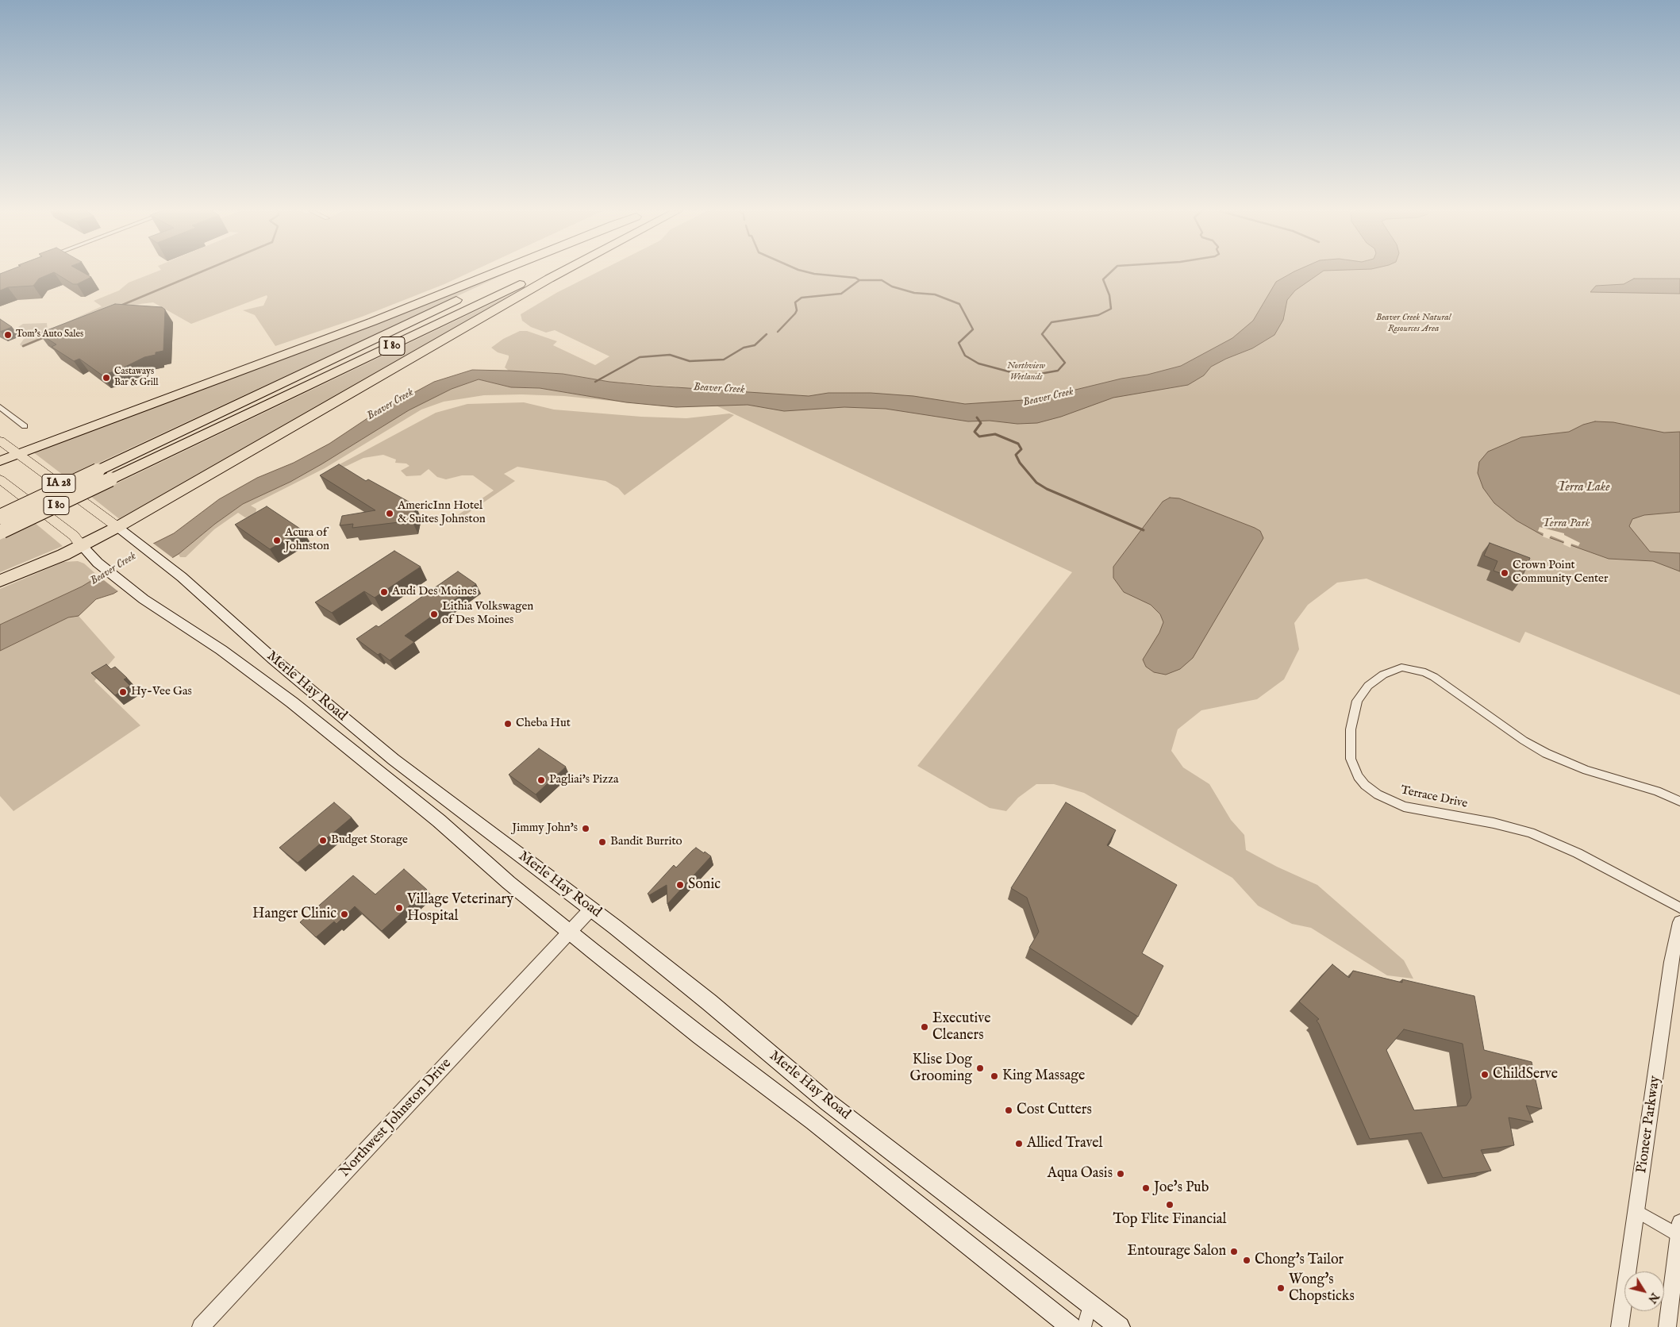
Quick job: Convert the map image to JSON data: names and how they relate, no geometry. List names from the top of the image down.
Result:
{
  "streets": {
    "highway": ["I 80"],
    "main road": ["IA 28", "Merle Hay Road"],
    "street": ["Terrace Drive", "Northwest Johnston Drive", "Pioneer Parkway"]
  },
  "crossings": [
    ["I 80", "Merle Hay Road"],
    ["Merle Hay Road", "Northwest Johnston Drive"]
  ],
  "water": ["Beaver Creek", "Terra Lake"],
  "parks": ["Beaver Creek Natural Resources Area", "Northview Wetlands", "Terra Park"],
  "places": [
    "Tom's Auto Sales",
    "Castaways Bar & Grill",
    "AmericInn Hotel & Suites Johnston",
    "Acura of Johnston",
    "Crown Point Community Center",
    "Audi Des Moines",
    "Lithia Volkswagen of Des Moines",
    "Hy-Vee Gas",
    "Cheba Hut",
    "Pagliai's Pizza",
    "Jimmy John's",
    "Budget Storage",
    "Bandit Burrito",
    "Sonic",
    "Village Veterinary Hospital",
    "Hanger Clinic",
    "Executive Cleaners",
    "Klise Dog Grooming",
    "ChildServe",
    "King Massage",
    "Cost Cutters",
    "Allied Travel",
    "Aqua Oasis",
    "Joe's Pub",
    "Top Flite Financial",
    "Entourage Salon",
    "Chong's Tailor",
    "Wong's Chopsticks"
  ],
  "north": "bottom right"
}
